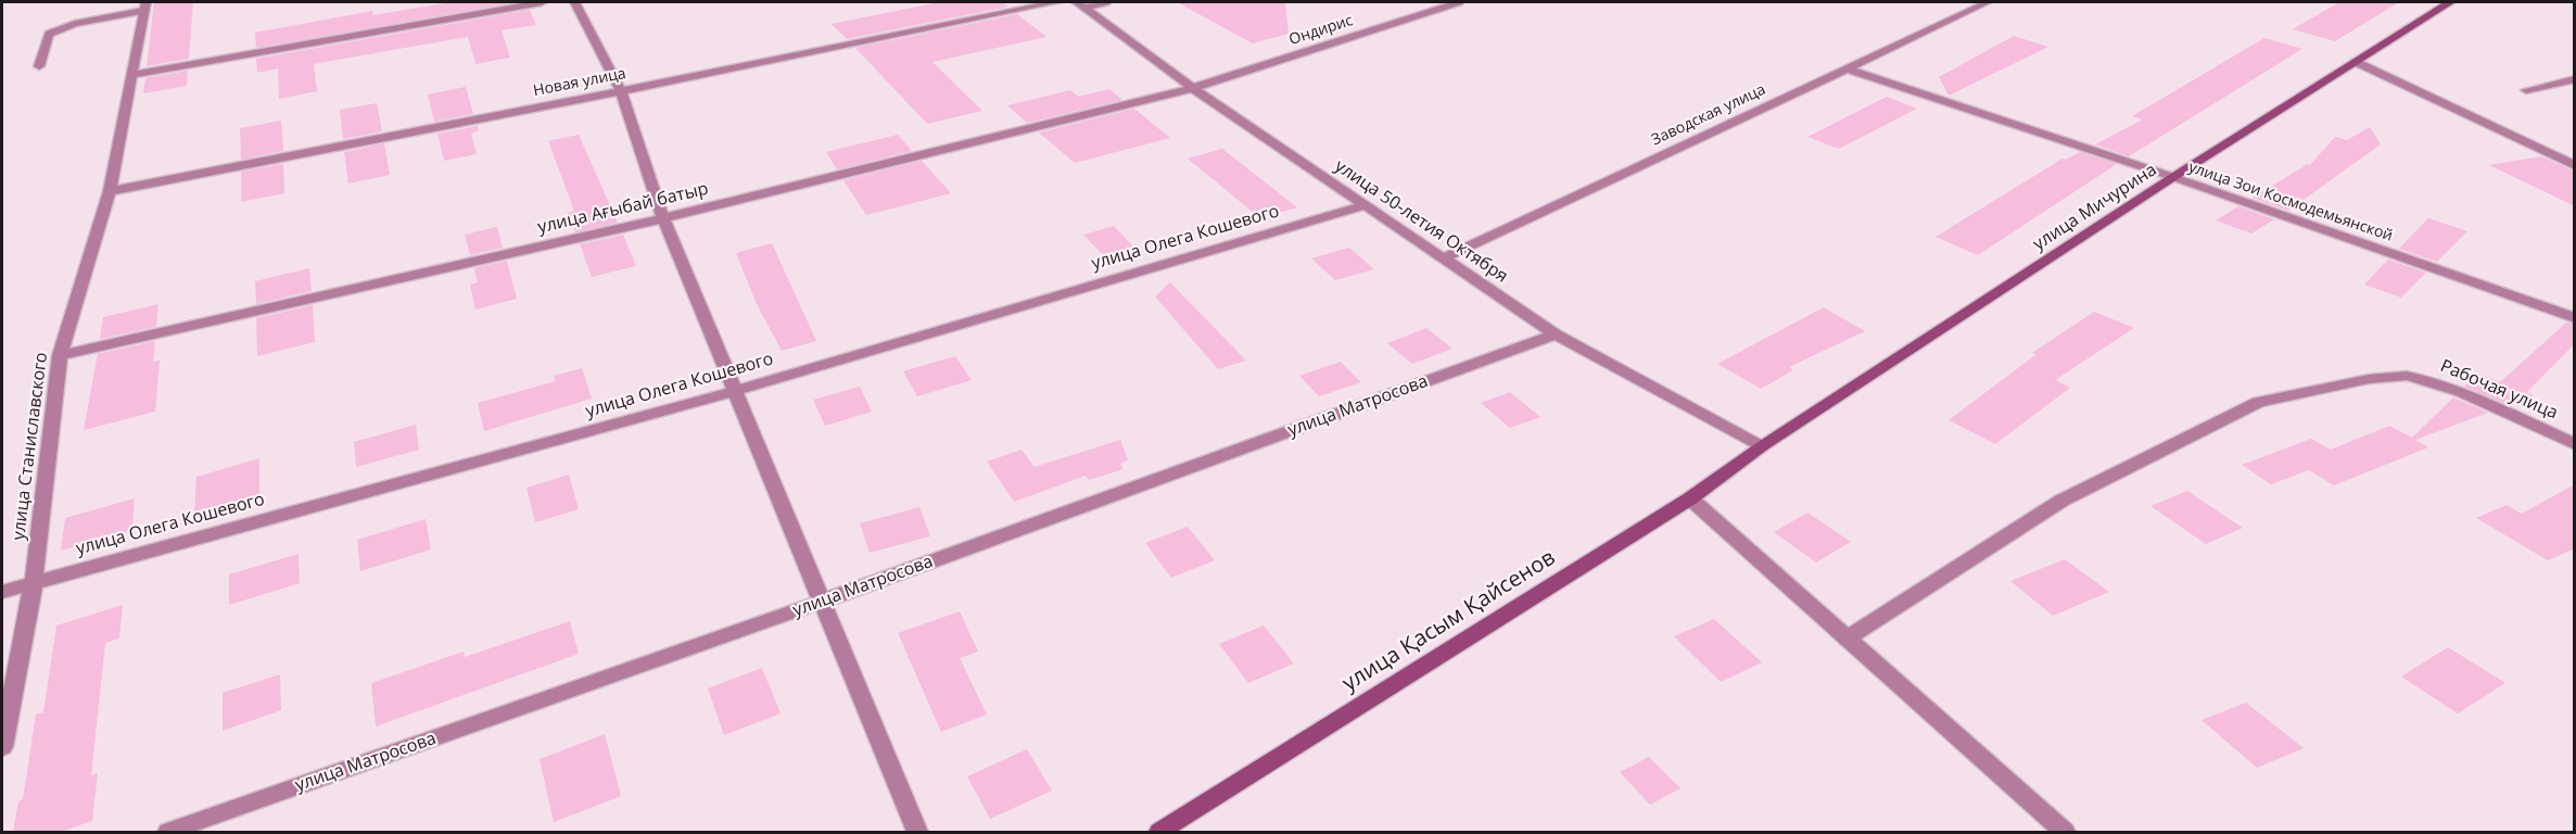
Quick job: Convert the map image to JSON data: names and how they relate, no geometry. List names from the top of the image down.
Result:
{
  "streets": {
    "street": [
      "Ондирис",
      "Новая улица",
      "Заводская улица",
      "улица Зои Космодемьянской",
      "улица Мичурина",
      "улица Ағыбай батыр",
      "улица 50-летия Октября",
      "улица Олега Кошевого",
      "Рабочая улица",
      "улица Матросова",
      "улица Станиславского",
      "улица Қасым Қайсенов"
    ]
  },
  "crossings": [
    ["Ондирис", "улица Ағыбай батыр"],
    ["Ондирис", "улица 50-летия Октября"],
    ["Новая улица", "улица Станиславского"],
    ["Заводская улица", "улица Зои Космодемьянской"],
    ["Заводская улица", "улица 50-летия Октября"],
    ["улица Зои Космодемьянской", "улица Мичурина"],
    ["улица Мичурина", "улица 50-летия Октября"],
    ["улица Мичурина", "улица Қасым Қайсенов"],
    ["улица Ағыбай батыр", "улица 50-летия Октября"],
    ["улица Ағыбай батыр", "улица Станиславского"],
    ["улица 50-летия Октября", "улица Олега Кошевого"],
    ["улица 50-летия Октября", "улица Матросова"],
    ["улица 50-летия Октября", "улица Қасым Қайсенов"],
    ["улица Олега Кошевого", "улица Станиславского"]
  ]
}
